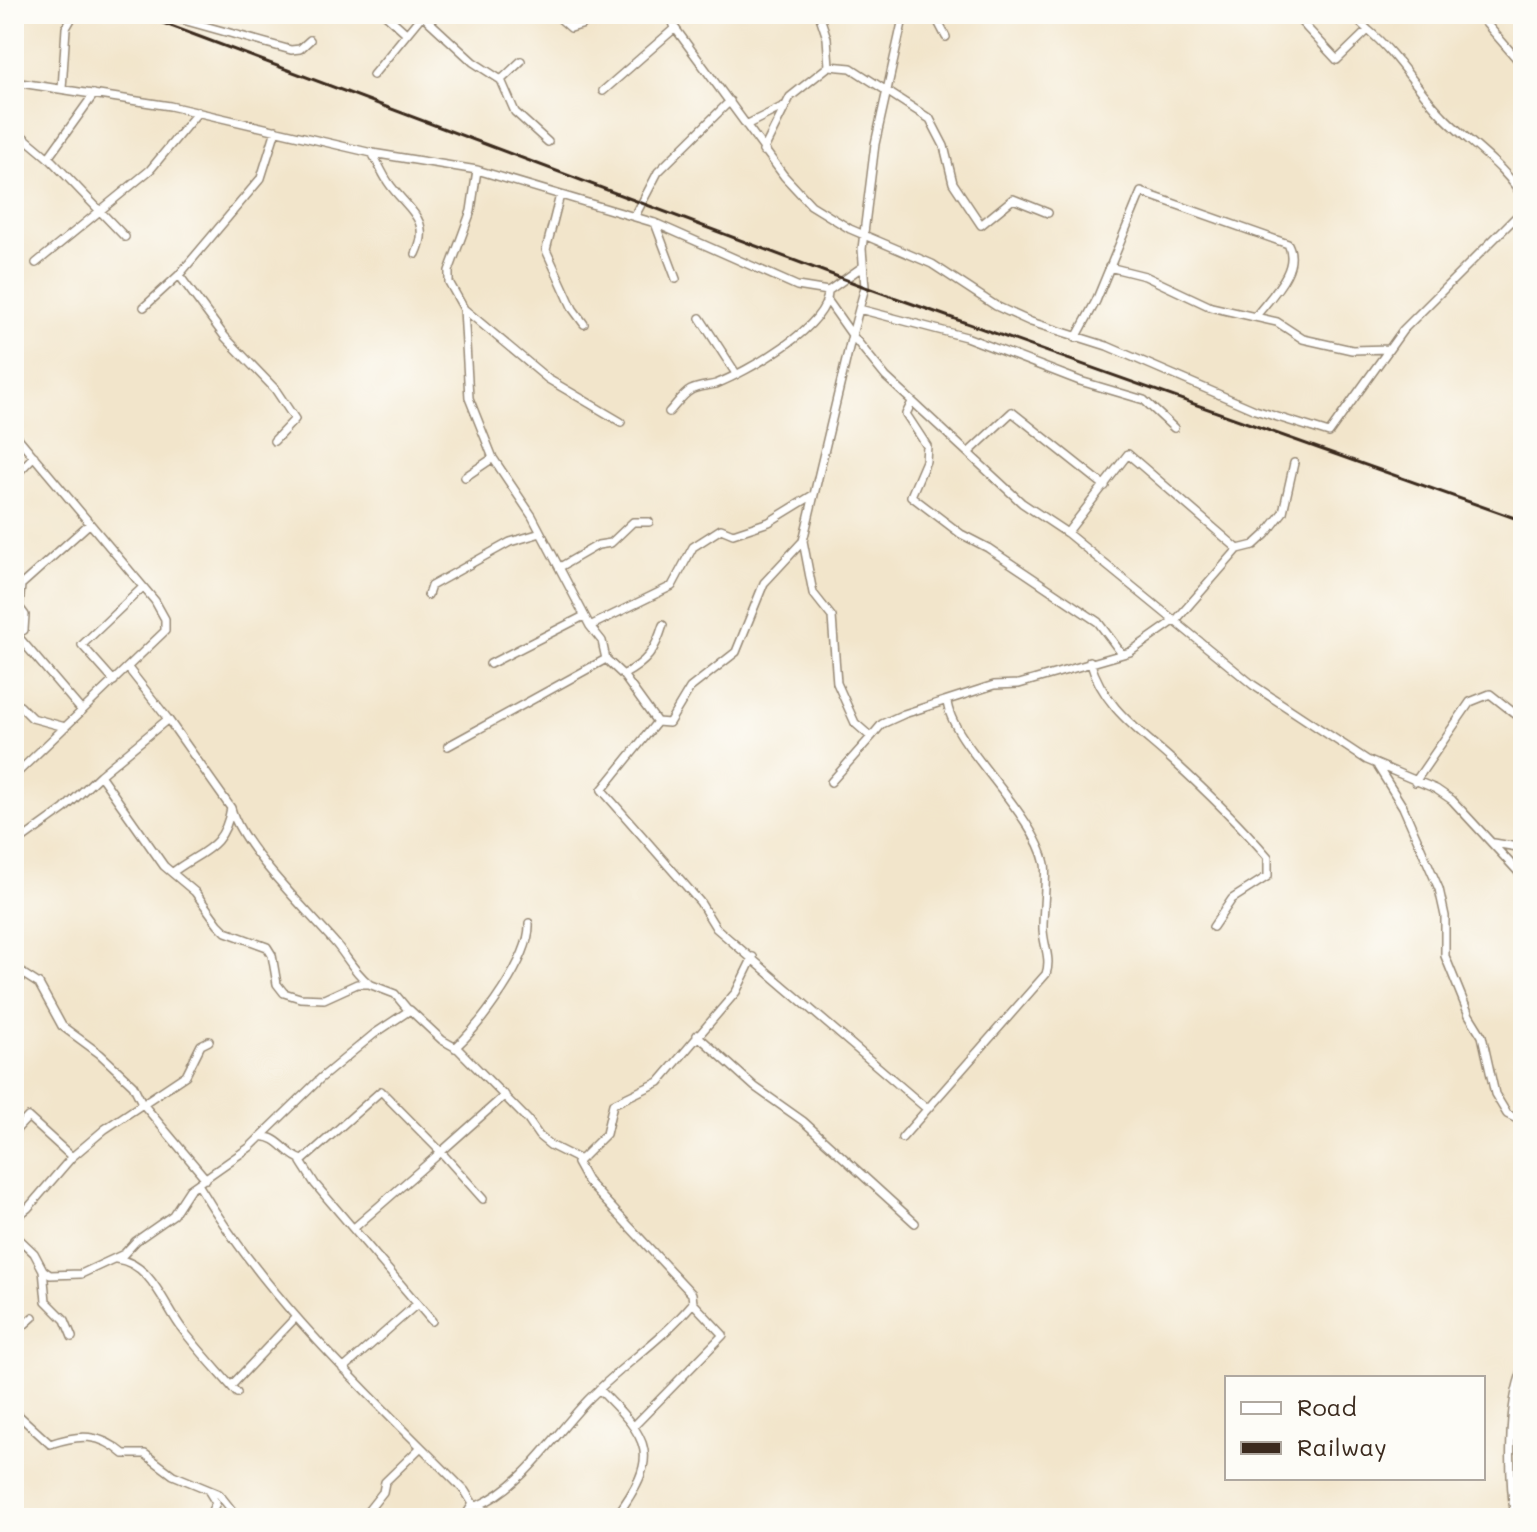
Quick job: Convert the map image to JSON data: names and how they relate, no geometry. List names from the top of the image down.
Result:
{
  "legend": ["Road", "Railway"]
}
